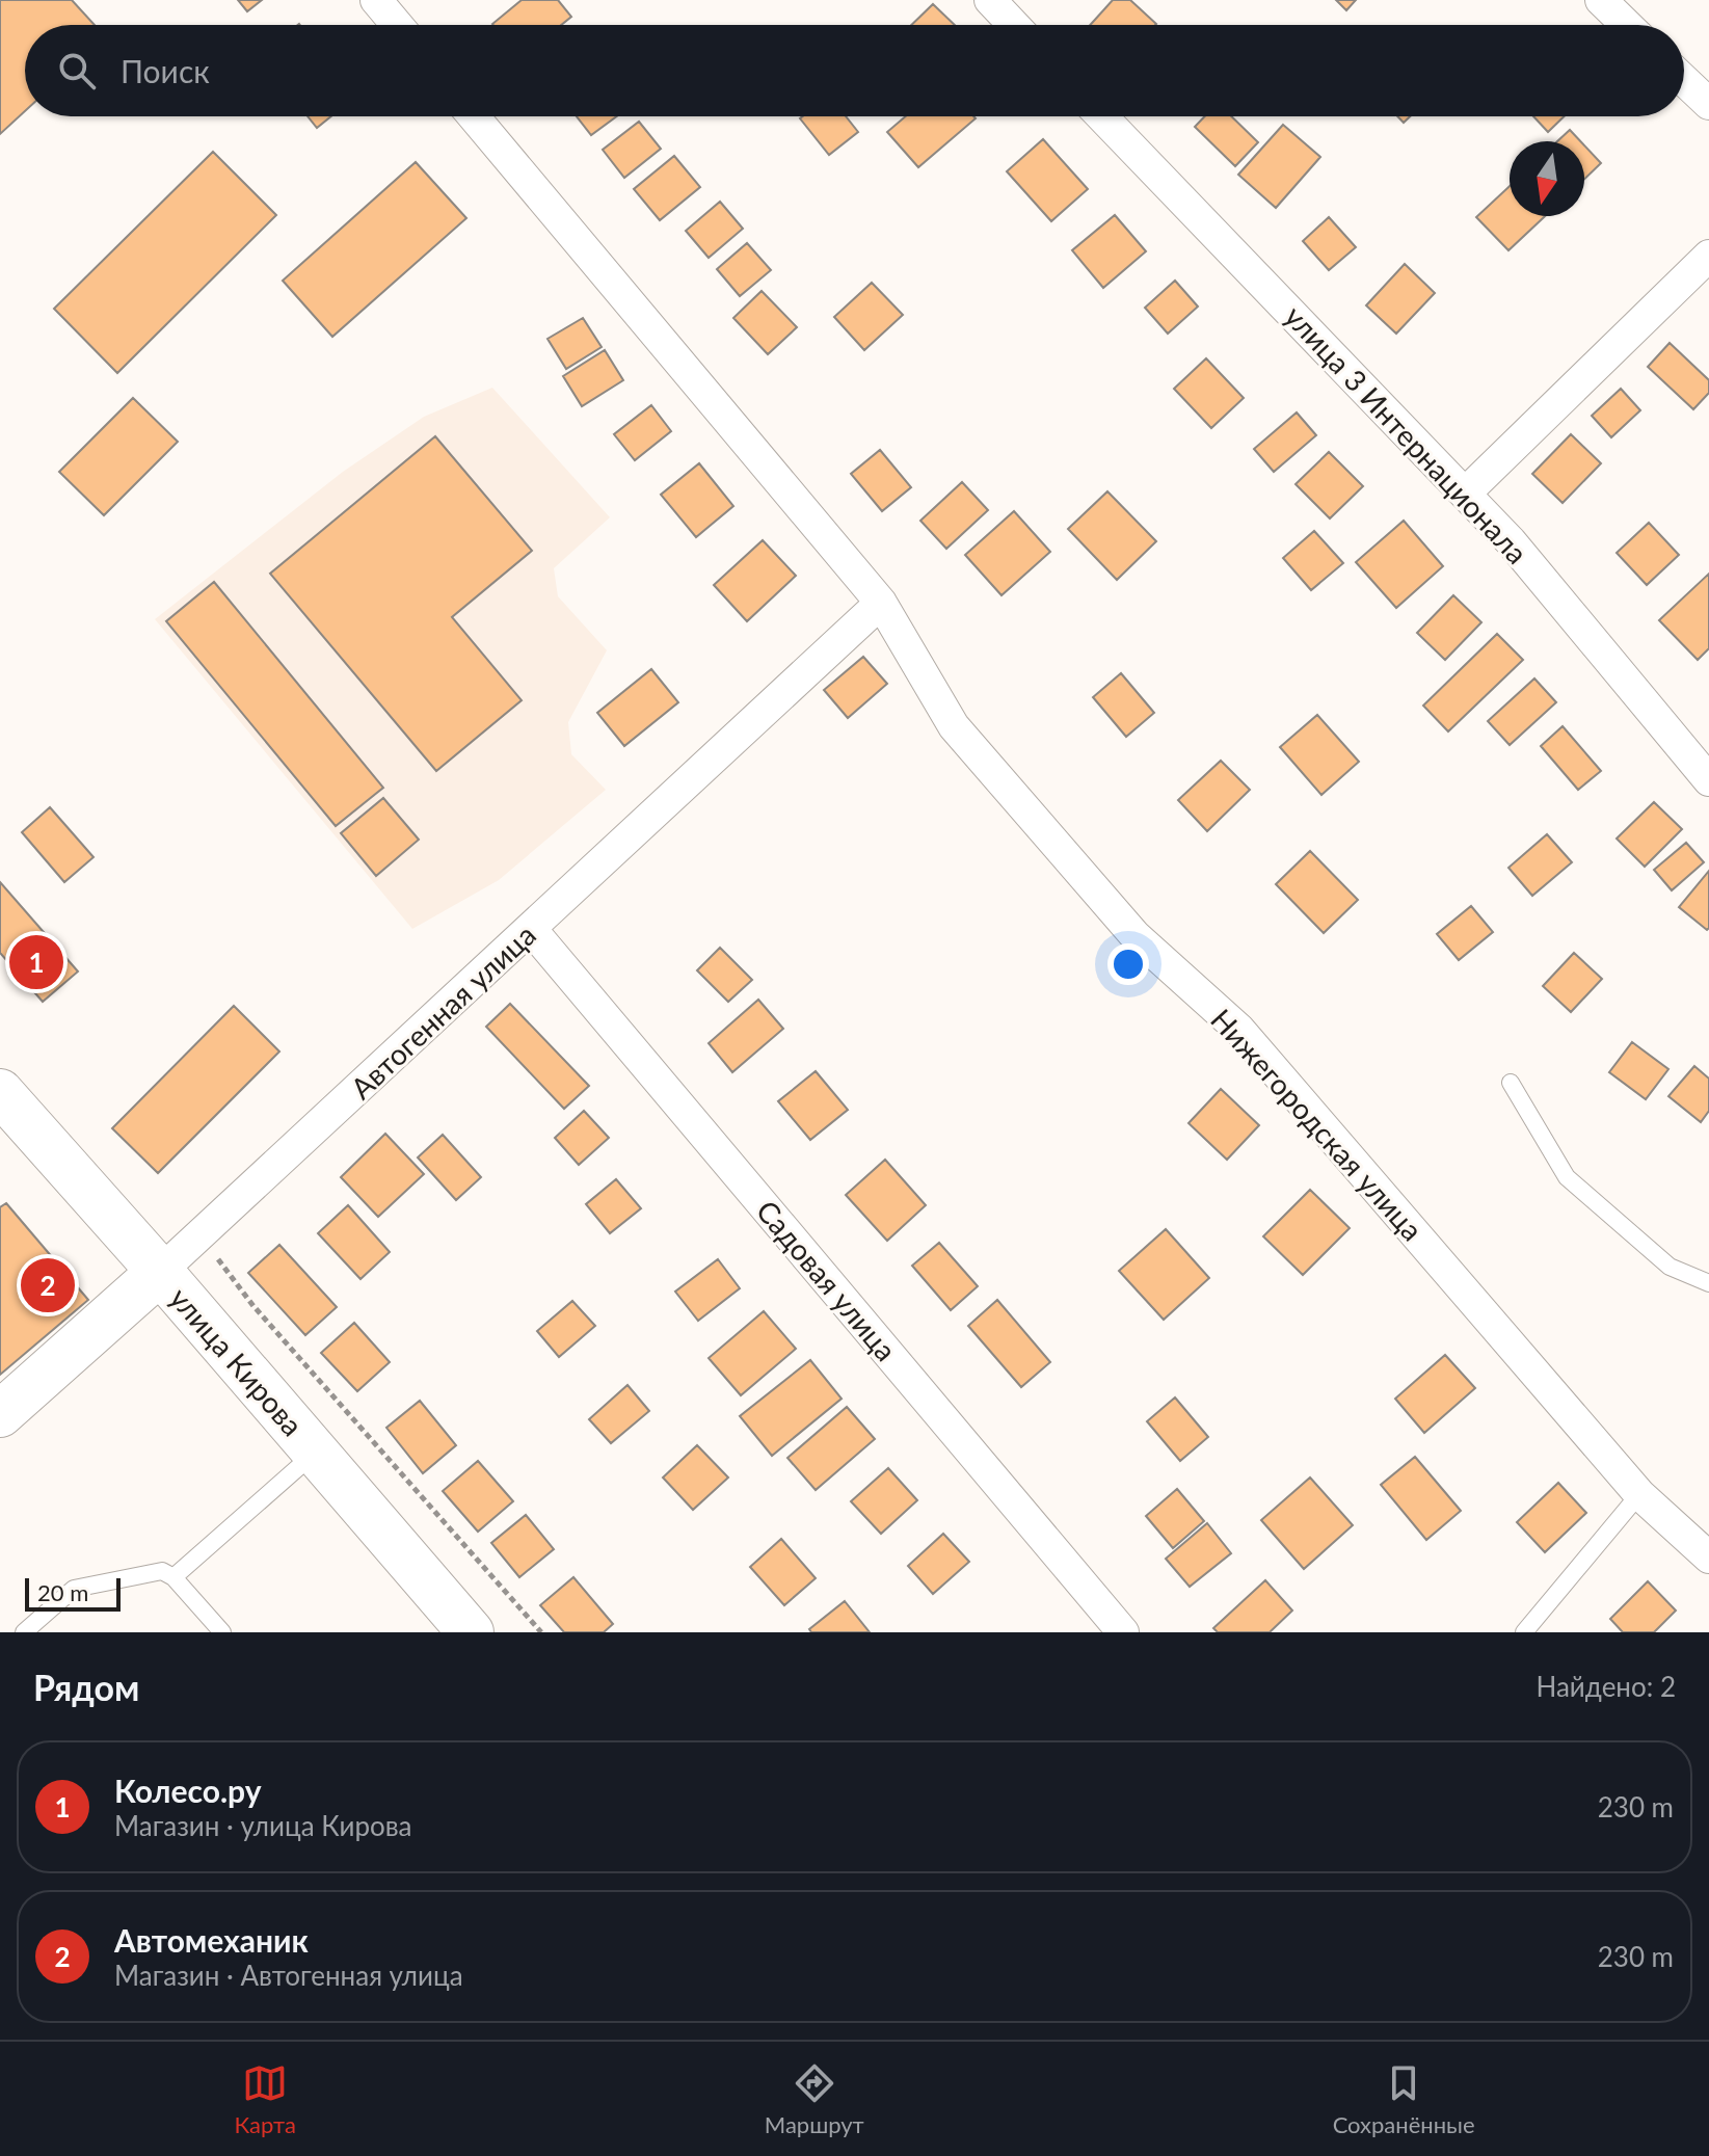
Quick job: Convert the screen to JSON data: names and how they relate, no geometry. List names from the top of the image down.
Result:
{
  "streets": {
    "main road": ["Автогенная улица", "улица Кирова"],
    "street": ["улица 3 Интернационала", "Нижегородская улица", "Садовая улица"]
  },
  "crossings": [
    ["Автогенная улица", "Нижегородская улица"],
    ["Автогенная улица", "Садовая улица"],
    ["Автогенная улица", "улица Кирова"]
  ],
  "scale_bar": "20 m",
  "north": "bottom",
  "page": {
    "search": "Поиск",
    "pins": ["1", "2"],
    "scale": "20 m",
    "heading": ["Рядом", "Найдено: 2"],
    "list": [
      {
        "mark": "1",
        "name": "Колесо.ру",
        "note": "Магазин · улица Кирова",
        "value": "230 m"
      },
      {
        "mark": "2",
        "name": "Автомеханик",
        "note": "Магазин · Автогенная улица",
        "value": "230 m"
      }
    ],
    "nav": ["Карта", "Маршрут", "Сохранённые"]
  }
}
